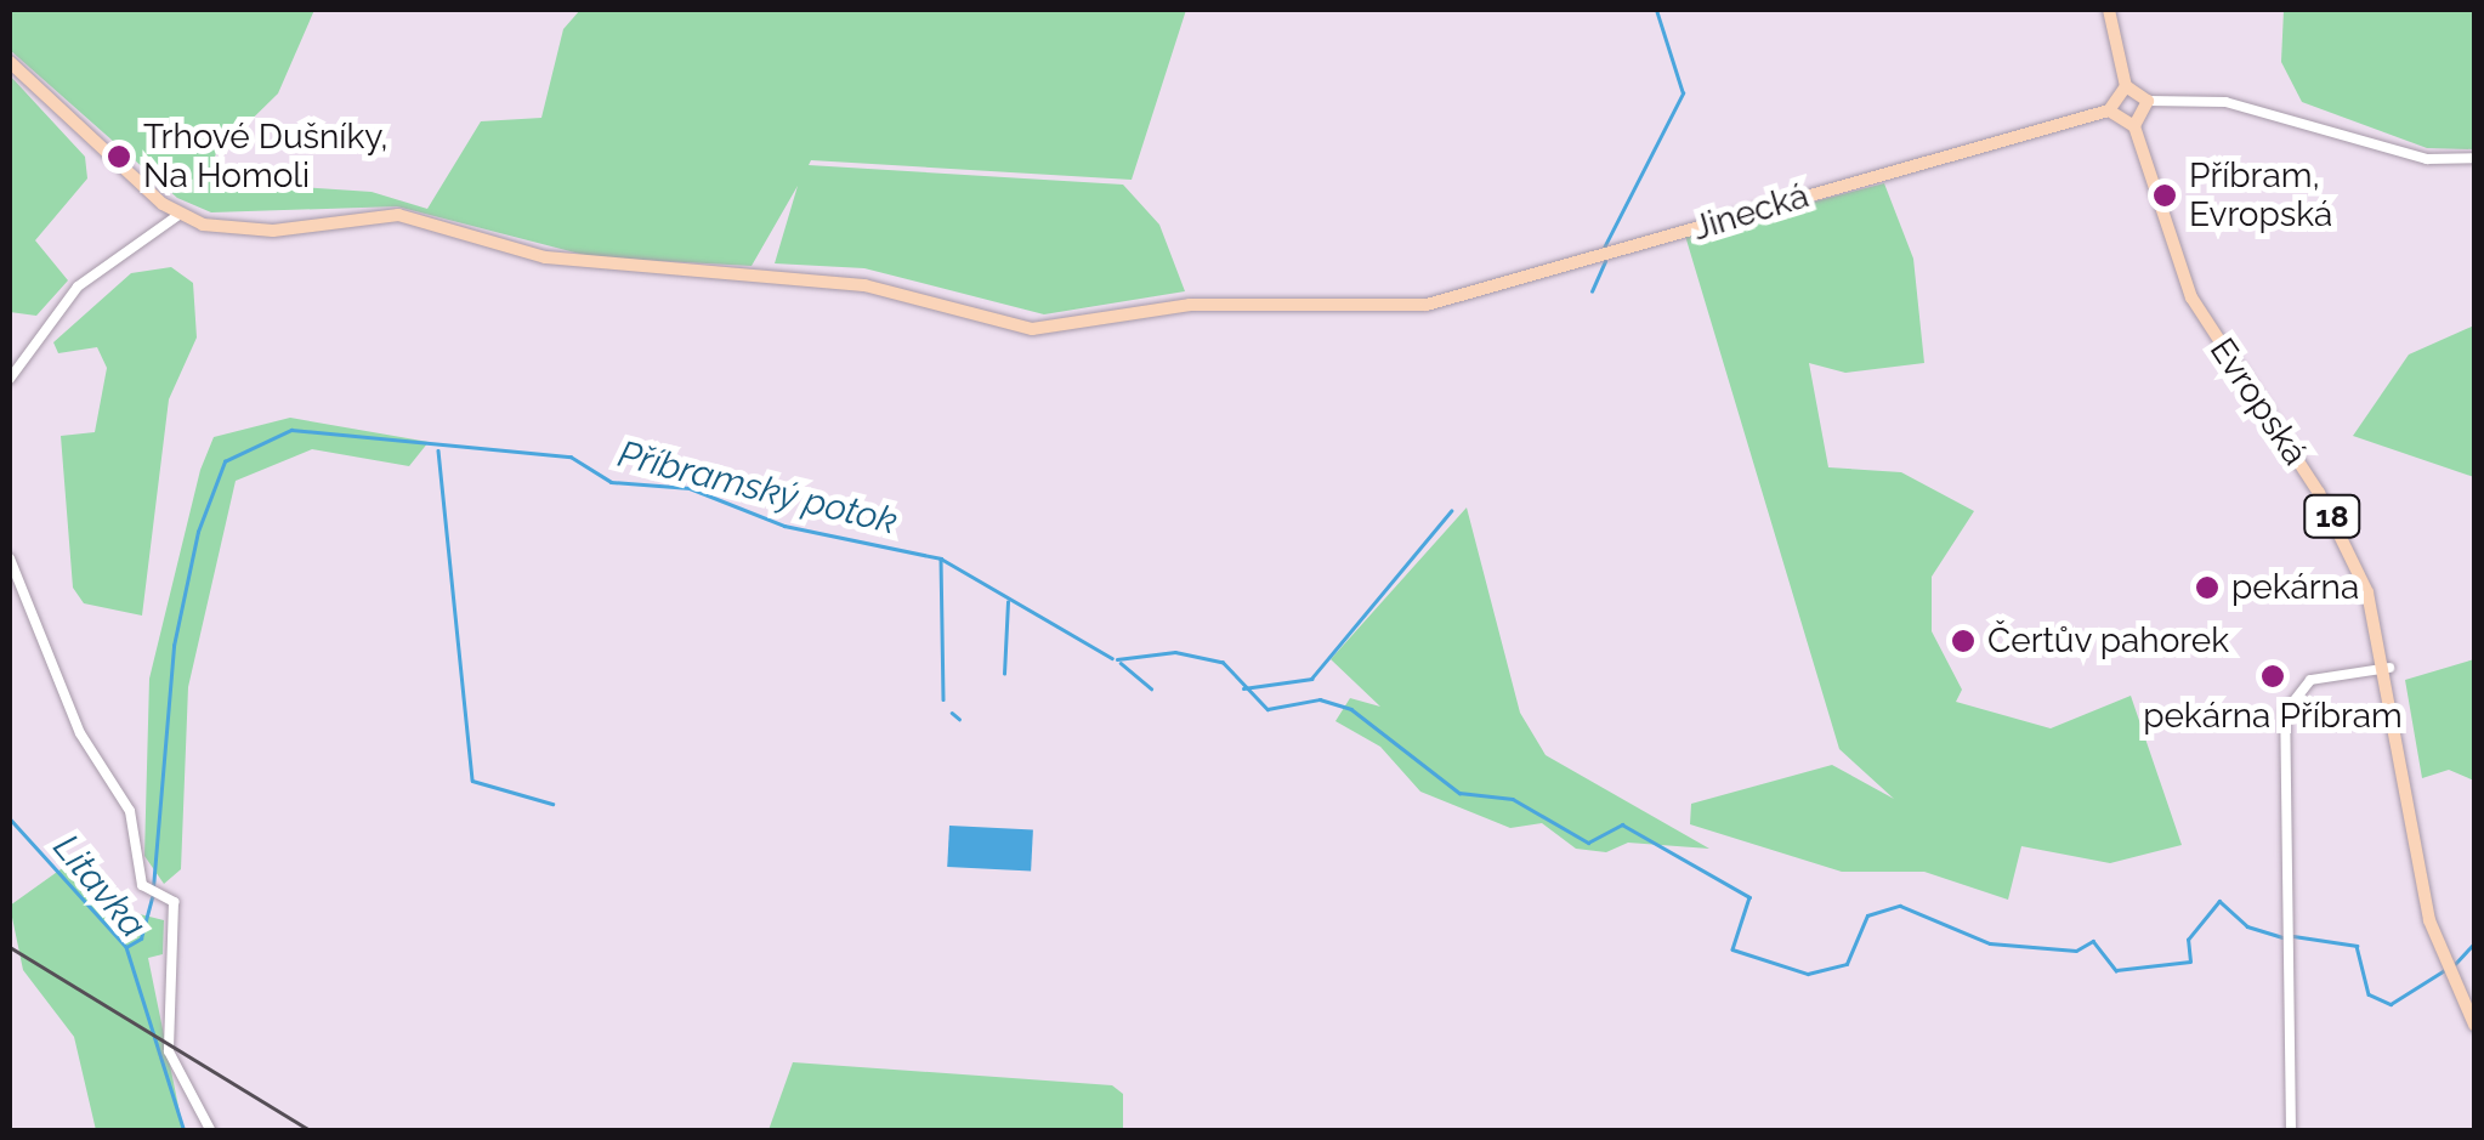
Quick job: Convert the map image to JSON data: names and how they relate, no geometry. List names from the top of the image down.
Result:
{
  "streets": {
    "main road": ["Jinecká", "Evropská", "18"]
  },
  "water": ["Příbramský potok", "Litavka"],
  "places": [
    "Trhové Dušníky, Na Homoli",
    "Příbram, Evropská",
    "pekárna",
    "Čertův pahorek",
    "pekárna Příbram"
  ]
}
